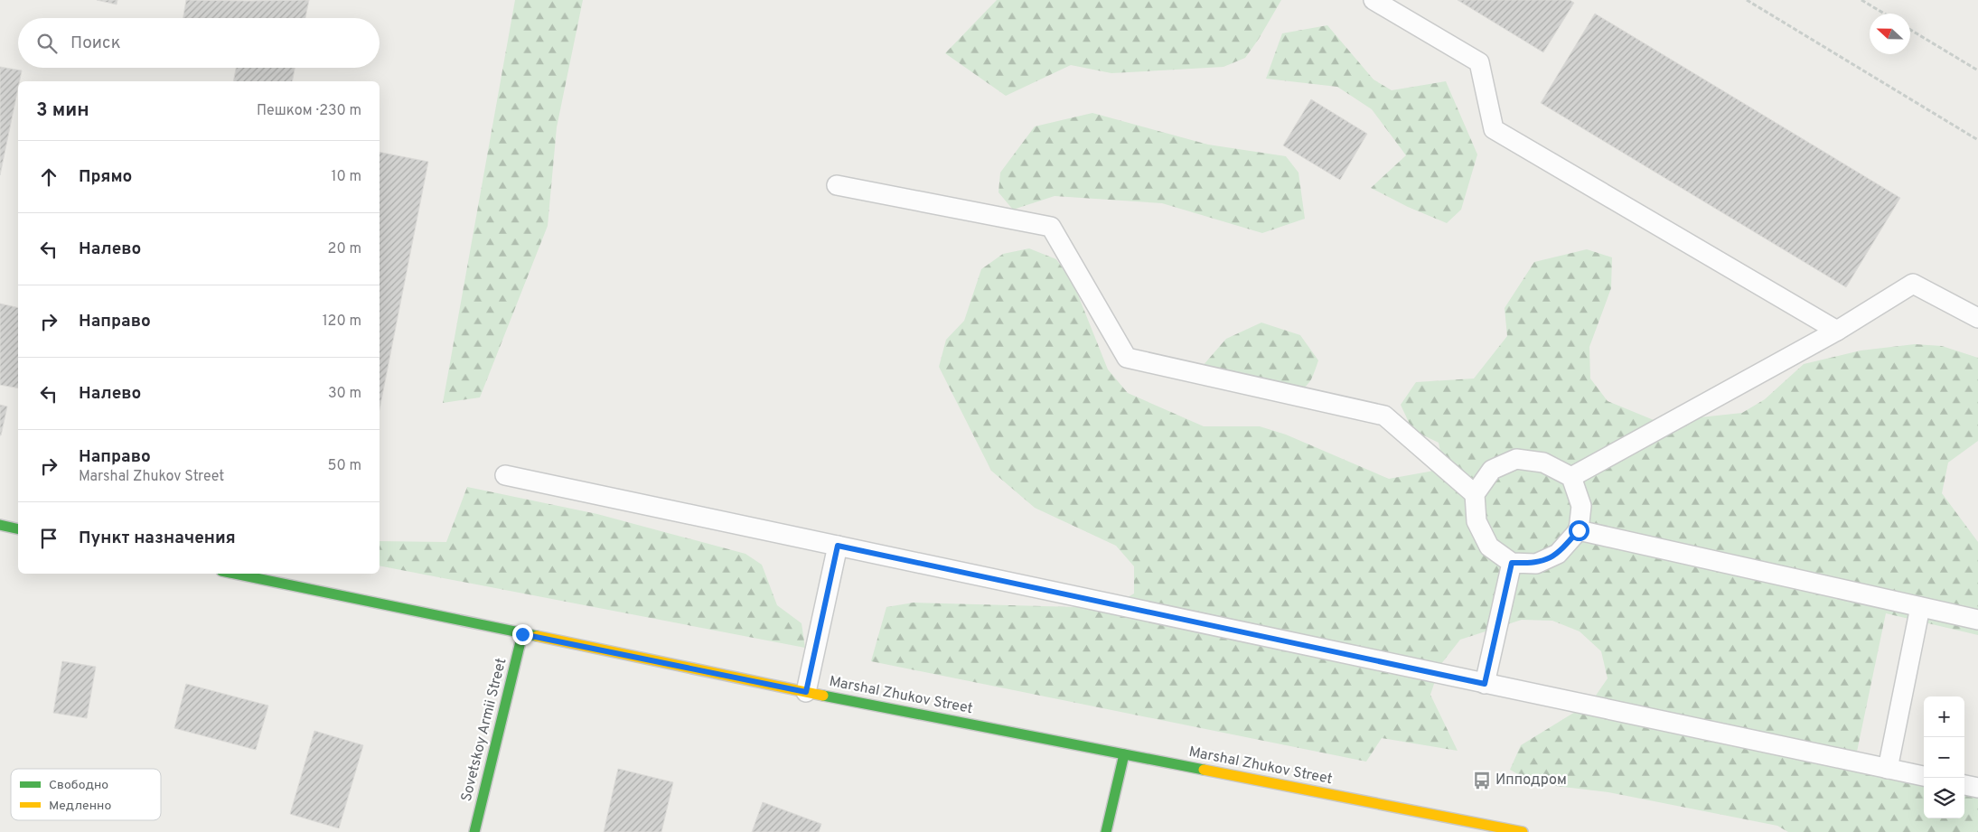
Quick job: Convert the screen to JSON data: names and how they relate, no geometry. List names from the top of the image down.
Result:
{
  "streets": {
    "main road": ["Marshal Zhukov Street", "Sovetskoy Armii Street"]
  },
  "crossings": [
    ["Marshal Zhukov Street", "Sovetskoy Armii Street"]
  ],
  "places": {
    "bus stop": ["Ипподром"]
  },
  "legend": ["Свободно", "Медленно"],
  "north": "left",
  "page": {
    "search": "Поиск",
    "heading": ["3 мин", "Пешком · 230 m"],
    "list": [
      ["Прямо", "10 m"],
      ["Налево", "20 m"],
      ["Направо", "120 m"],
      ["Налево", "30 m"],
      ["Направо", "Marshal Zhukov Street", "50 m"],
      "Пункт назначения"
    ],
    "map_buttons": ["+", "−"]
  }
}
